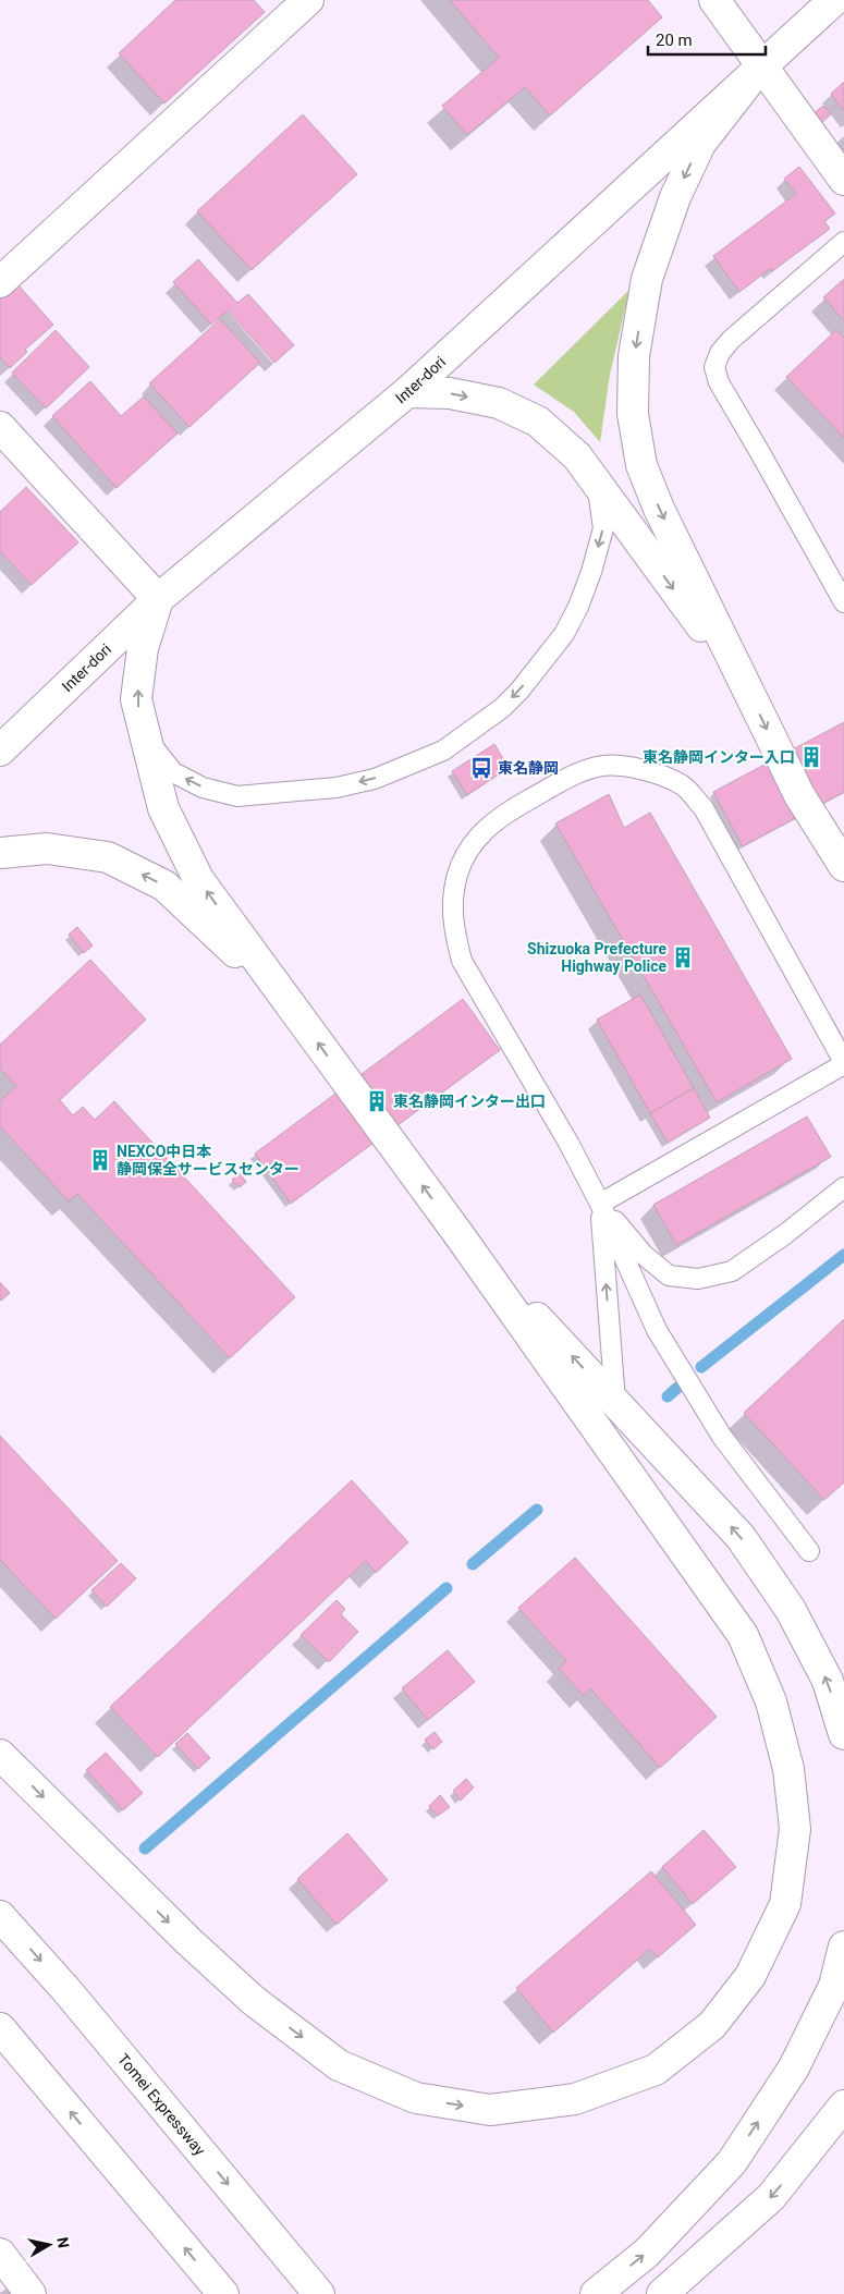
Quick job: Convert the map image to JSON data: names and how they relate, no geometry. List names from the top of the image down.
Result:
{
  "streets": {
    "main road": ["Inter-dori", "Tomei Expressway"]
  },
  "places": {
    "building": [
      "東名静岡インター入口",
      "Shizuoka Prefecture Highway Police",
      "東名静岡インター出口",
      "NEXCO中日本 静岡保全サービスセンター"
    ],
    "bus stop": ["東名静岡"]
  },
  "scale_bar": "20 m",
  "north": "right"
}
